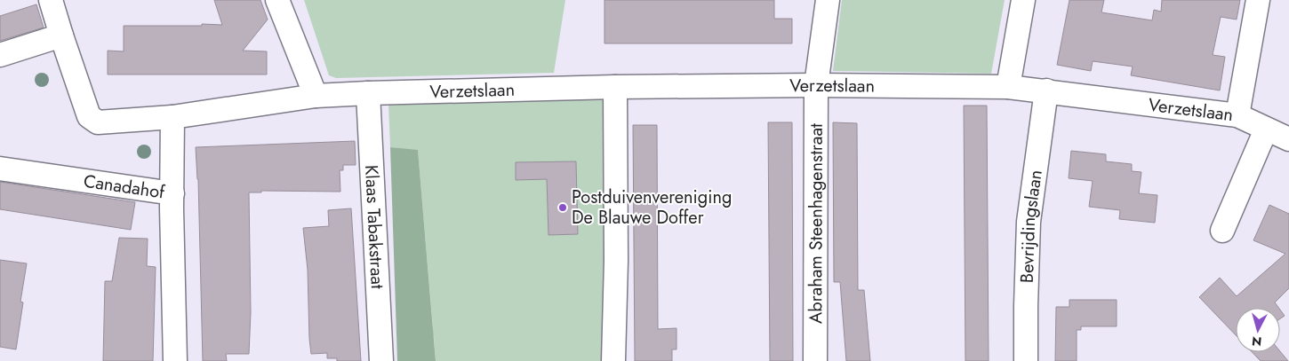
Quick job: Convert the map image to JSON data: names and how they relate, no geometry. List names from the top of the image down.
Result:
{
  "streets": {
    "street": [
      "Verzetslaan",
      "Canadahof",
      "Abraham Steenhagenstraat",
      "Bevrijdingslaan",
      "Klaas Tabakstraat"
    ]
  },
  "crossings": [
    ["Verzetslaan", "Abraham Steenhagenstraat"],
    ["Verzetslaan", "Bevrijdingslaan"],
    ["Verzetslaan", "Klaas Tabakstraat"]
  ],
  "places": ["Postduivenvereniging De Blauwe Doffer"],
  "north": "bottom"
}
